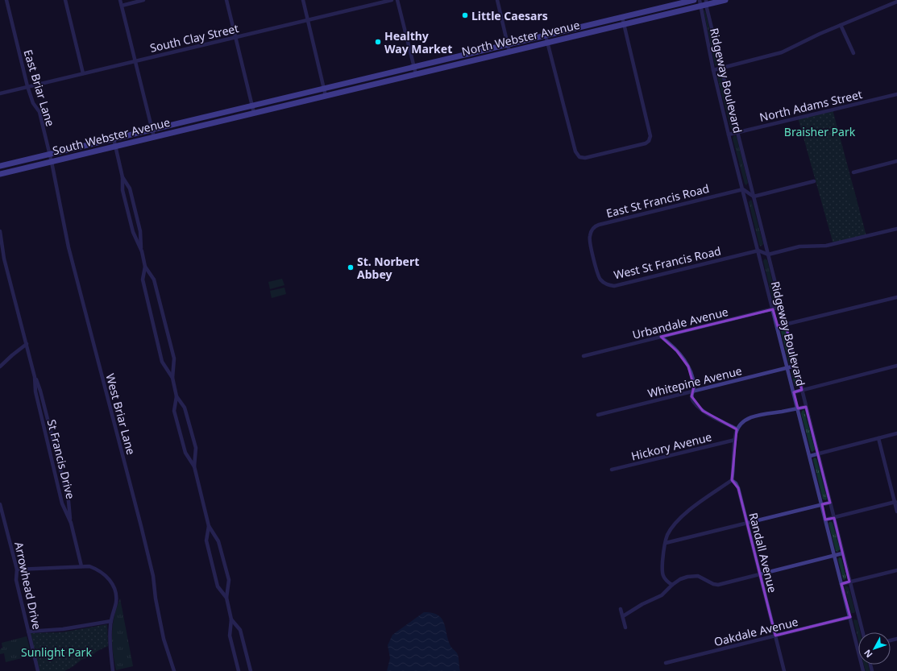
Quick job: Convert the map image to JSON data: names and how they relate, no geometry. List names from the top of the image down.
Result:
{
  "streets": {
    "main road": ["North Webster Avenue", "South Webster Avenue"],
    "street": [
      "South Clay Street",
      "Ridgeway Boulevard",
      "East Briar Lane",
      "North Adams Street",
      "East St Francis Road",
      "West St Francis Road",
      "Urbandale Avenue",
      "Whitepine Avenue",
      "West Briar Lane",
      "Hickory Avenue",
      "St Francis Drive",
      "Randall Avenue",
      "Arrowhead Drive",
      "Oakdale Avenue"
    ]
  },
  "crossings": [
    ["South Clay Street", "East Briar Lane"],
    ["North Webster Avenue", "Ridgeway Boulevard"],
    ["North Webster Avenue", "South Webster Avenue"],
    ["Ridgeway Boulevard", "North Adams Street"],
    ["Ridgeway Boulevard", "East St Francis Road"],
    ["Ridgeway Boulevard", "West St Francis Road"],
    ["Ridgeway Boulevard", "Urbandale Avenue"],
    ["Ridgeway Boulevard", "Whitepine Avenue"],
    ["Ridgeway Boulevard", "Oakdale Avenue"],
    ["East Briar Lane", "South Webster Avenue"],
    ["East Briar Lane", "West Briar Lane"],
    ["South Webster Avenue", "West Briar Lane"],
    ["East St Francis Road", "West St Francis Road"],
    ["Randall Avenue", "Oakdale Avenue"]
  ],
  "parks": ["Braisher Park", "Sunlight Park"],
  "places": ["Little Caesars", "Healthy Way Market", "St. Norbert Abbey"],
  "north": "bottom left"
}
